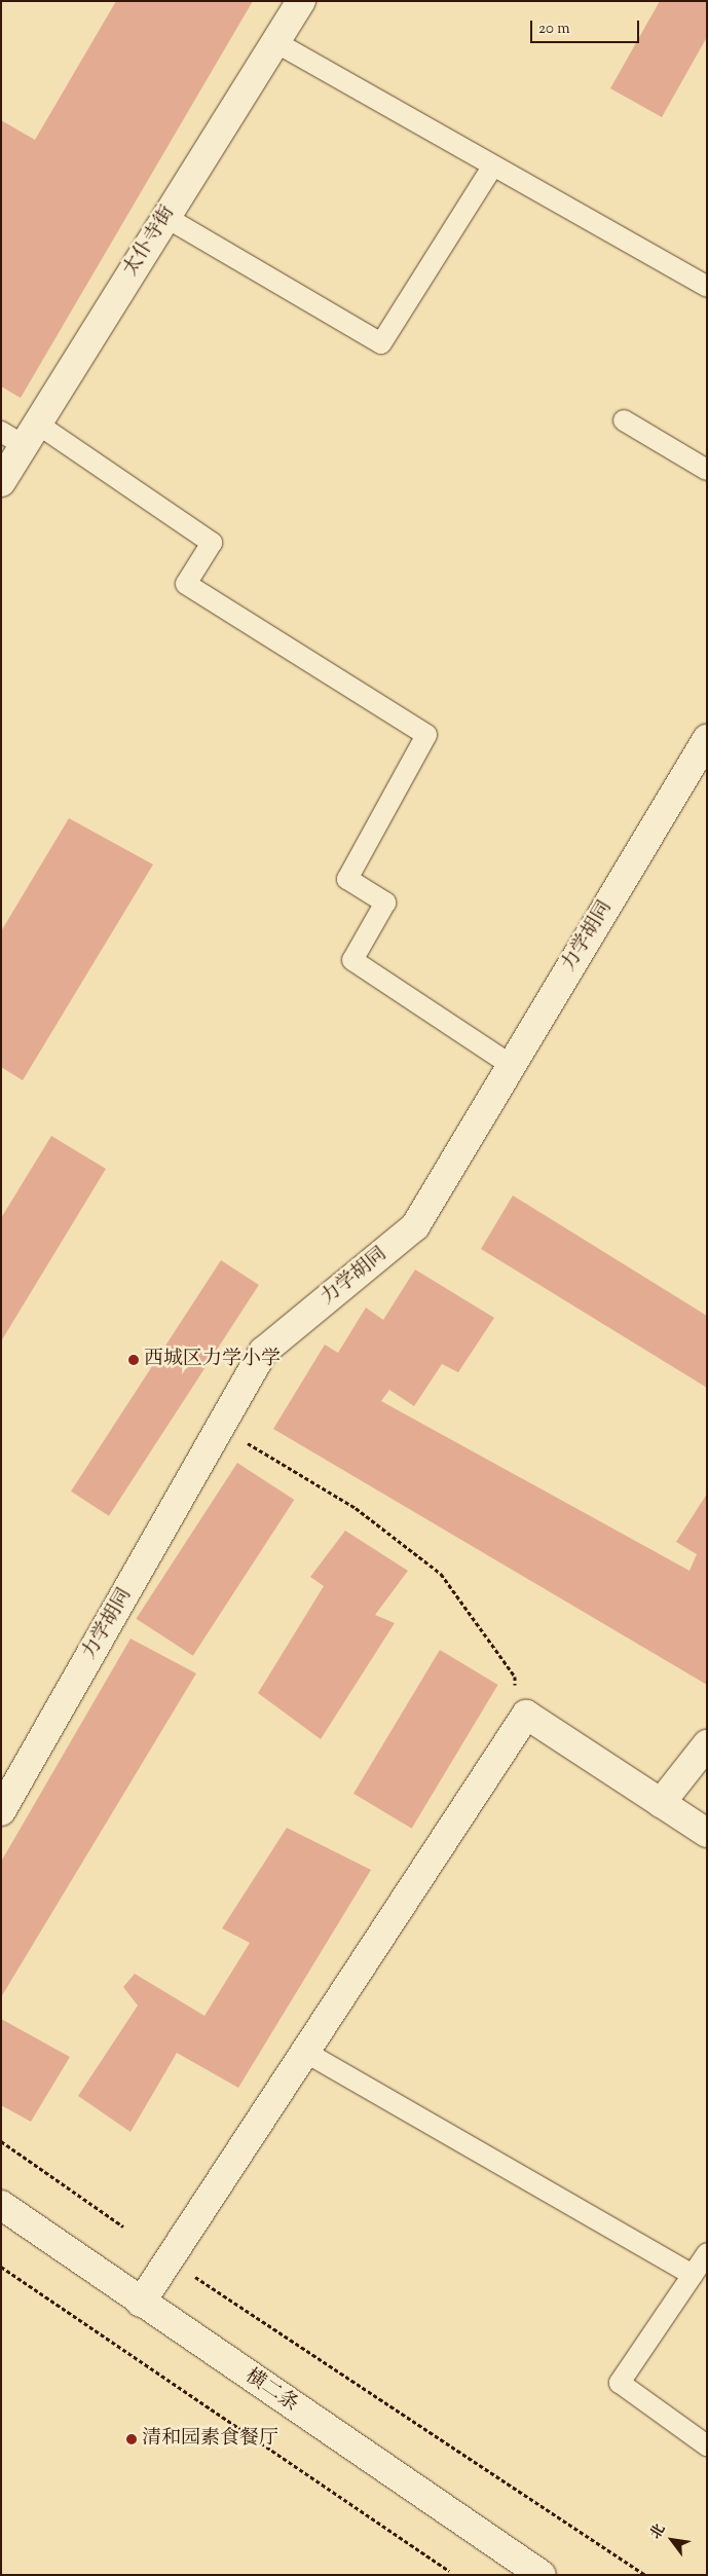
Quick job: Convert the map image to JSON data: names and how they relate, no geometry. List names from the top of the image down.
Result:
{
  "streets": {
    "street": ["太仆寺街", "力学胡同", "横二条"]
  },
  "places": ["西城区力学小学", "清和园素食餐厅"],
  "scale_bar": "20 m",
  "north": "top left"
}
